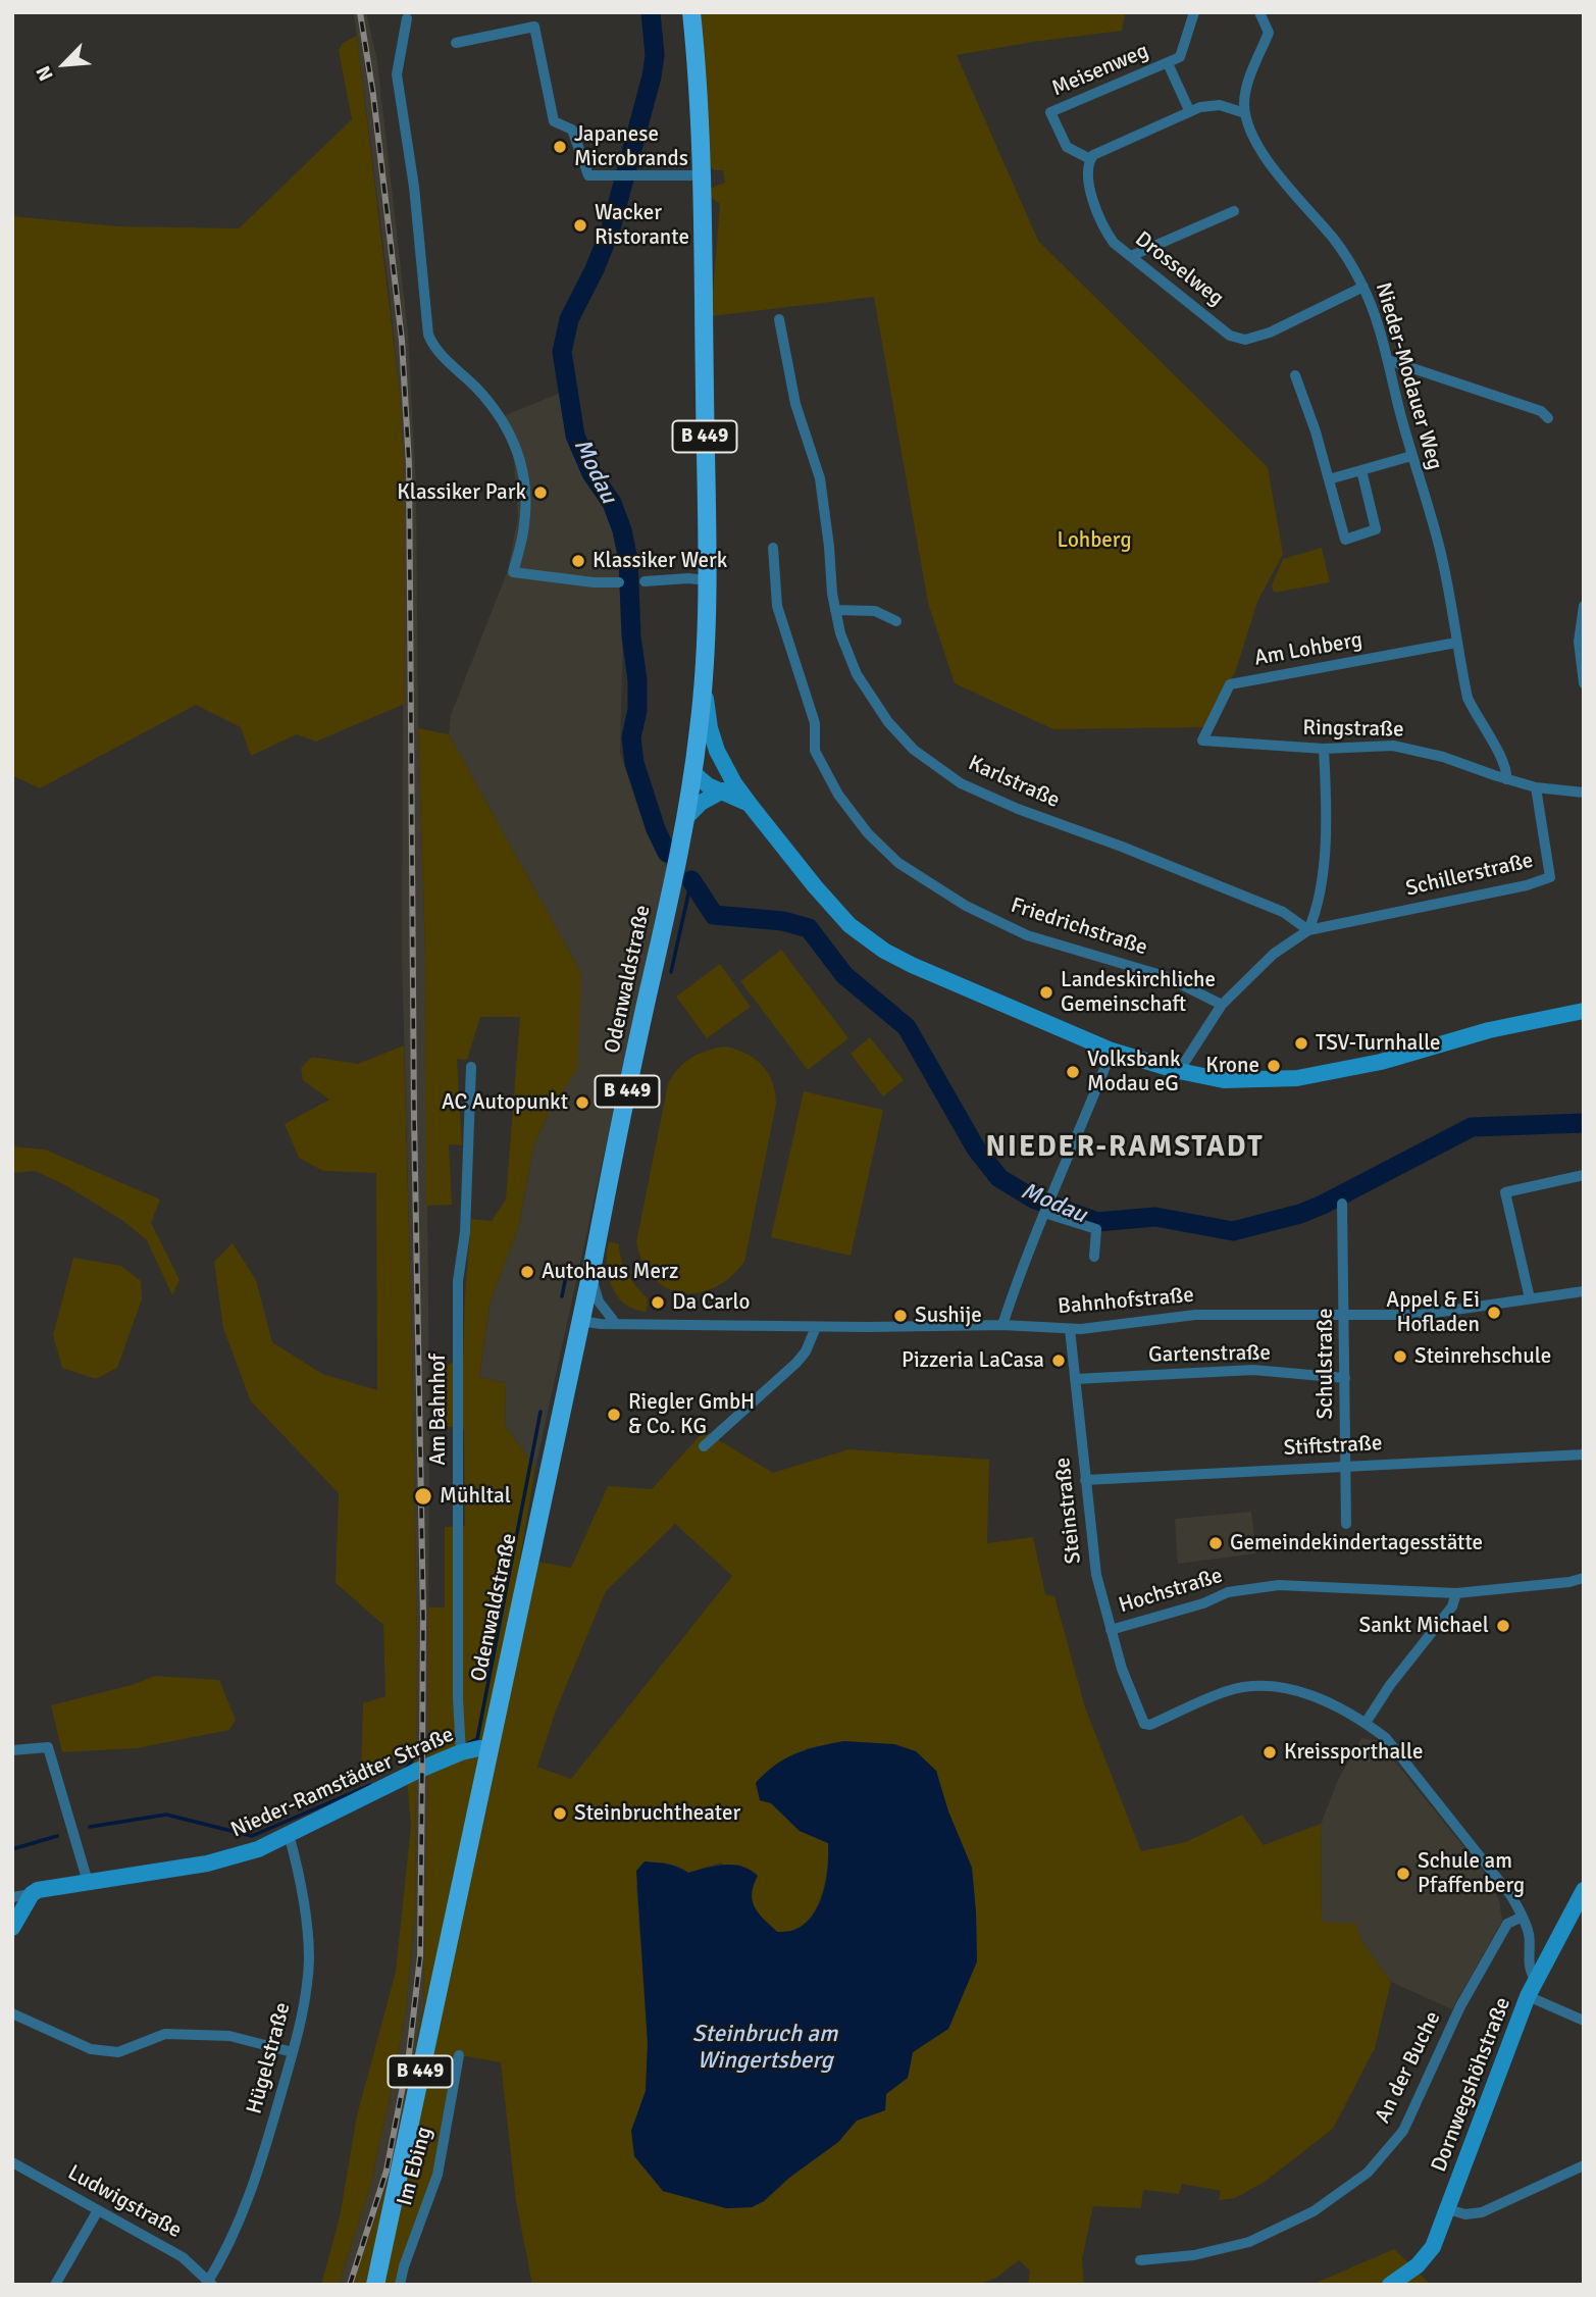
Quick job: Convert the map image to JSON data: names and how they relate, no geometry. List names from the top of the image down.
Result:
{
  "streets": {
    "main road": [
      "B 449",
      "Odenwaldstraße",
      "Nieder-Ramstädter Straße",
      "Dornwegshöhstraße"
    ],
    "street": [
      "Meisenweg",
      "Drosselweg",
      "Nieder-Modauer Weg",
      "Am Lohberg",
      "Ringstraße",
      "Karlstraße",
      "Schillerstraße",
      "Friedrichstraße",
      "Bahnhofstraße",
      "Gartenstraße",
      "Schulstraße",
      "Am Bahnhof",
      "Stiftstraße",
      "Steinstraße",
      "Hochstraße",
      "Hügelstraße",
      "An der Buche",
      "Im Ebing",
      "Ludwigstraße"
    ]
  },
  "crossings": [
    ["Meisenweg", "Drosselweg"],
    ["Drosselweg", "Nieder-Modauer Weg"],
    ["Nieder-Modauer Weg", "Am Lohberg"],
    ["Nieder-Modauer Weg", "Ringstraße"],
    ["B 449", "Odenwaldstraße"],
    ["Am Lohberg", "Ringstraße"],
    ["Ringstraße", "Schillerstraße"],
    ["Karlstraße", "Schillerstraße"],
    ["Odenwaldstraße", "Bahnhofstraße"],
    ["Odenwaldstraße", "Nieder-Ramstädter Straße"],
    ["Bahnhofstraße", "Schulstraße"],
    ["Bahnhofstraße", "Steinstraße"],
    ["Gartenstraße", "Schulstraße"],
    ["Gartenstraße", "Steinstraße"],
    ["Schulstraße", "Stiftstraße"],
    ["Am Bahnhof", "Nieder-Ramstädter Straße"],
    ["Stiftstraße", "Steinstraße"],
    ["Steinstraße", "Hochstraße"],
    ["Nieder-Ramstädter Straße", "Hügelstraße"],
    ["Hügelstraße", "Ludwigstraße"]
  ],
  "districts": ["NIEDER-RAMSTADT"],
  "water": ["Modau", "Steinbruch am Wingertsberg"],
  "parks": ["Lohberg"],
  "places": [
    "Japanese Microbrands",
    "Wacker Ristorante",
    "Klassiker Park",
    "Klassiker Werk",
    "Landeskirchliche Gemeinschaft",
    "TSV-Turnhalle",
    "Krone",
    "Volksbank Modau eG",
    "AC Autopunkt",
    "Autohaus Merz",
    "Da Carlo",
    "Appel & Ei Hofladen",
    "Sushije",
    "Steinrehschule",
    "Pizzeria LaCasa",
    "Riegler GmbH & Co. KG",
    "Mühltal",
    "Gemeindekindertagesstätte",
    "Sankt Michael",
    "Kreissporthalle",
    "Steinbruchtheater",
    "Schule am Pfaffenberg"
  ],
  "north": "bottom left"
}
